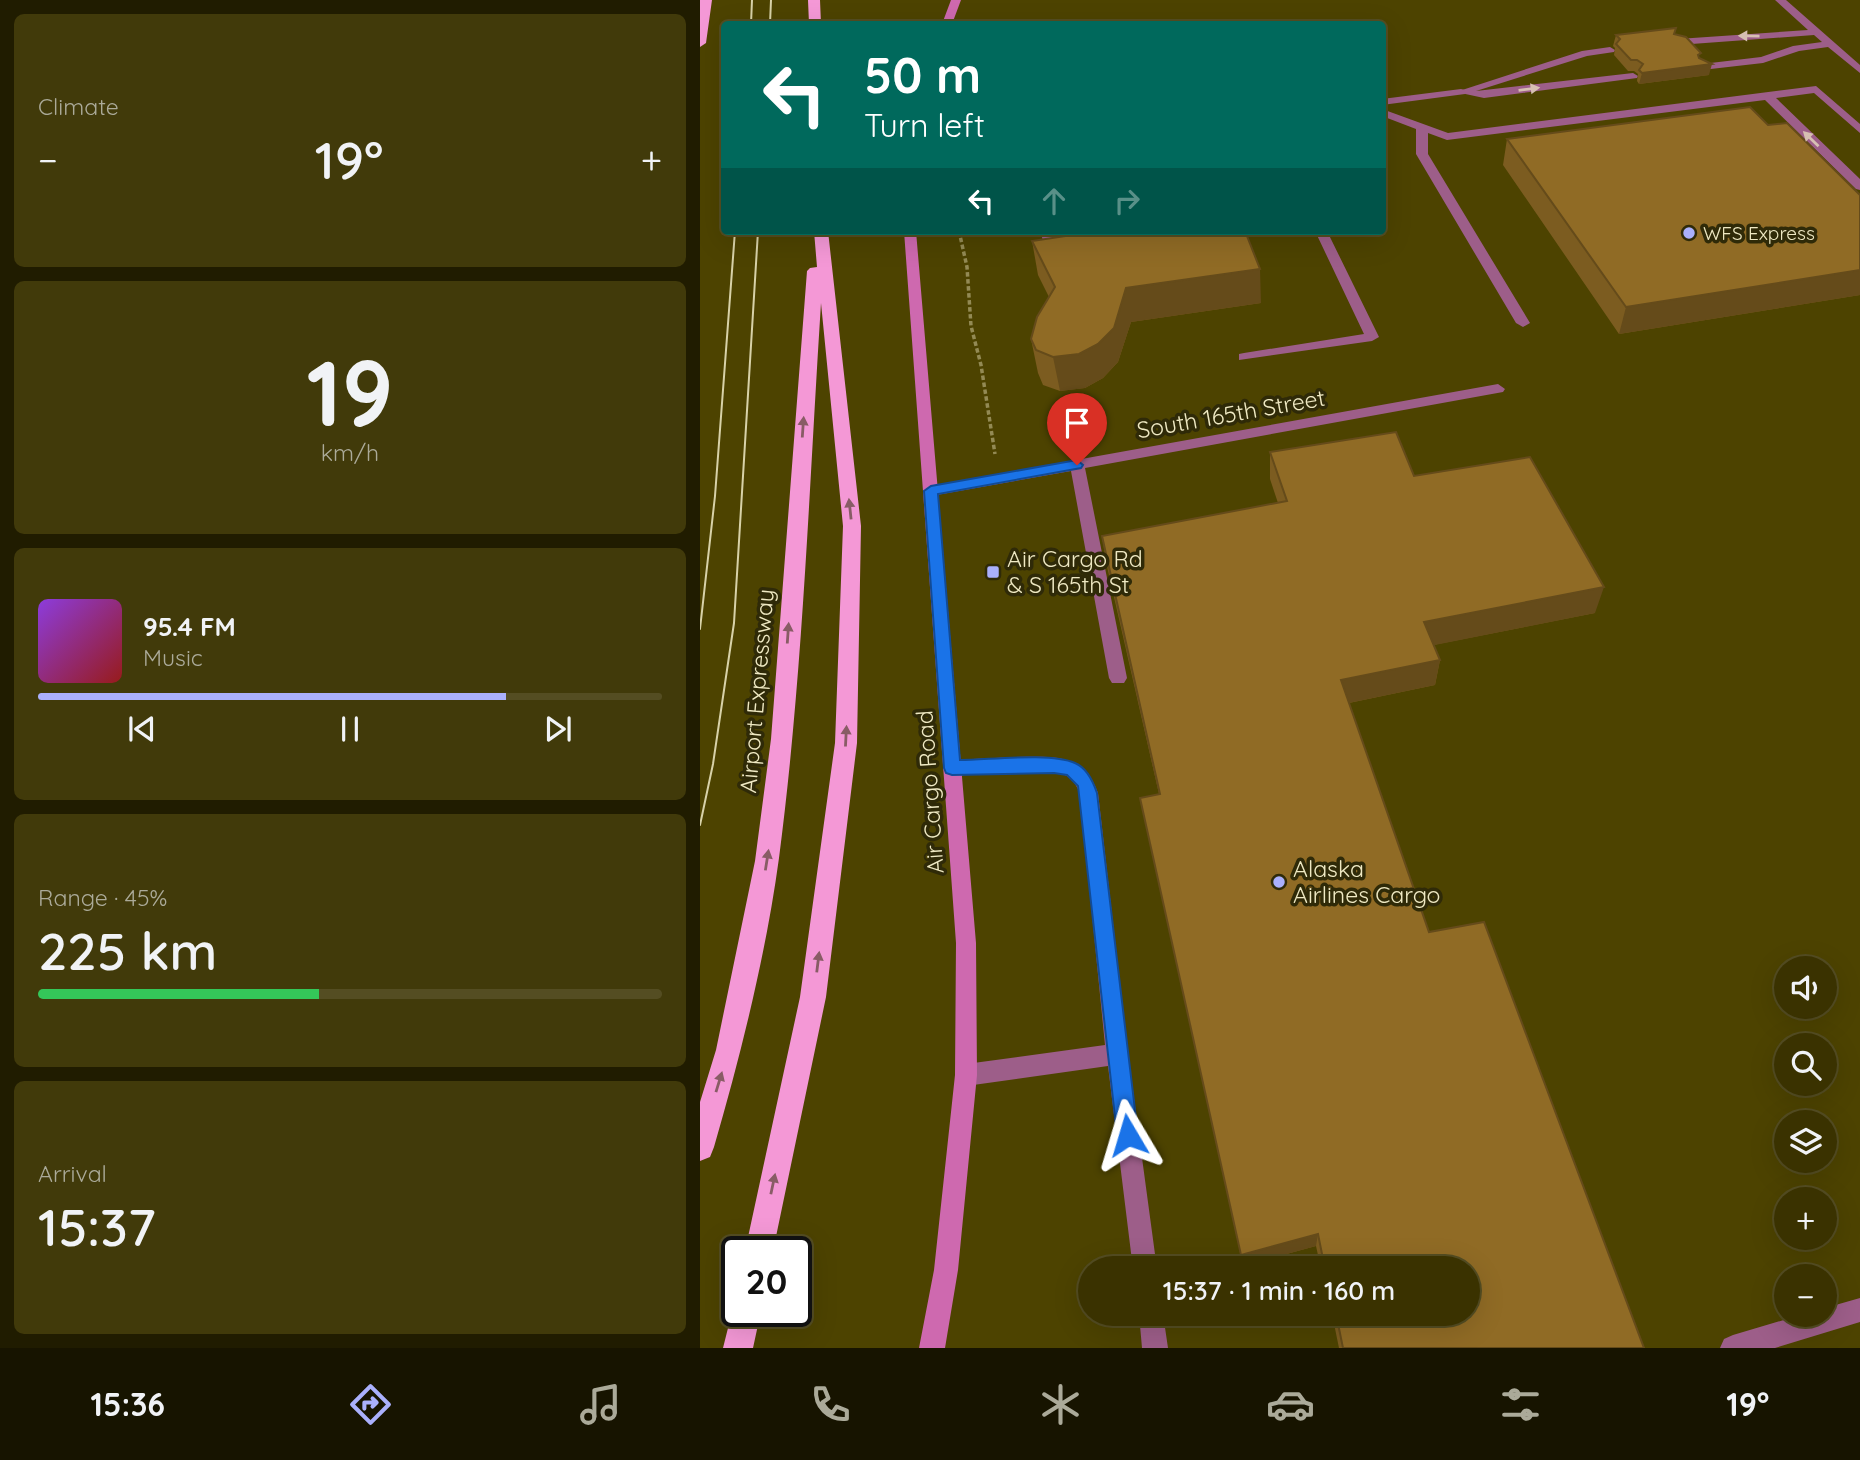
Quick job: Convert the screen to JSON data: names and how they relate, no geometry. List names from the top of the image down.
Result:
{
  "streets": {
    "highway": ["Airport Expressway"],
    "street": ["South 165th Street", "Air Cargo Road"]
  },
  "crossings": [
    ["South 165th Street", "Air Cargo Road"]
  ],
  "places": {
    "other": ["WFS Express", "Alaska Airlines Cargo"],
    "transit": ["Air Cargo Rd & S 165th St"]
  },
  "page": {
    "tile": [
      "Climate",
      ["19", "km/h"],
      ["Range · 45%", "225 km"],
      ["Arrival", "15:37"]
    ],
    "turn": ["50 m", "Turn left"],
    "heat": ["−", "19°", "+"],
    "song": ["95.4 FM", "Music"],
    "map_buttons": ["+", "−"],
    "limit": "20",
    "trip": "15:37 · 1 min · 160 m",
    "tabs": ["15:36", "19°"]
  }
}
